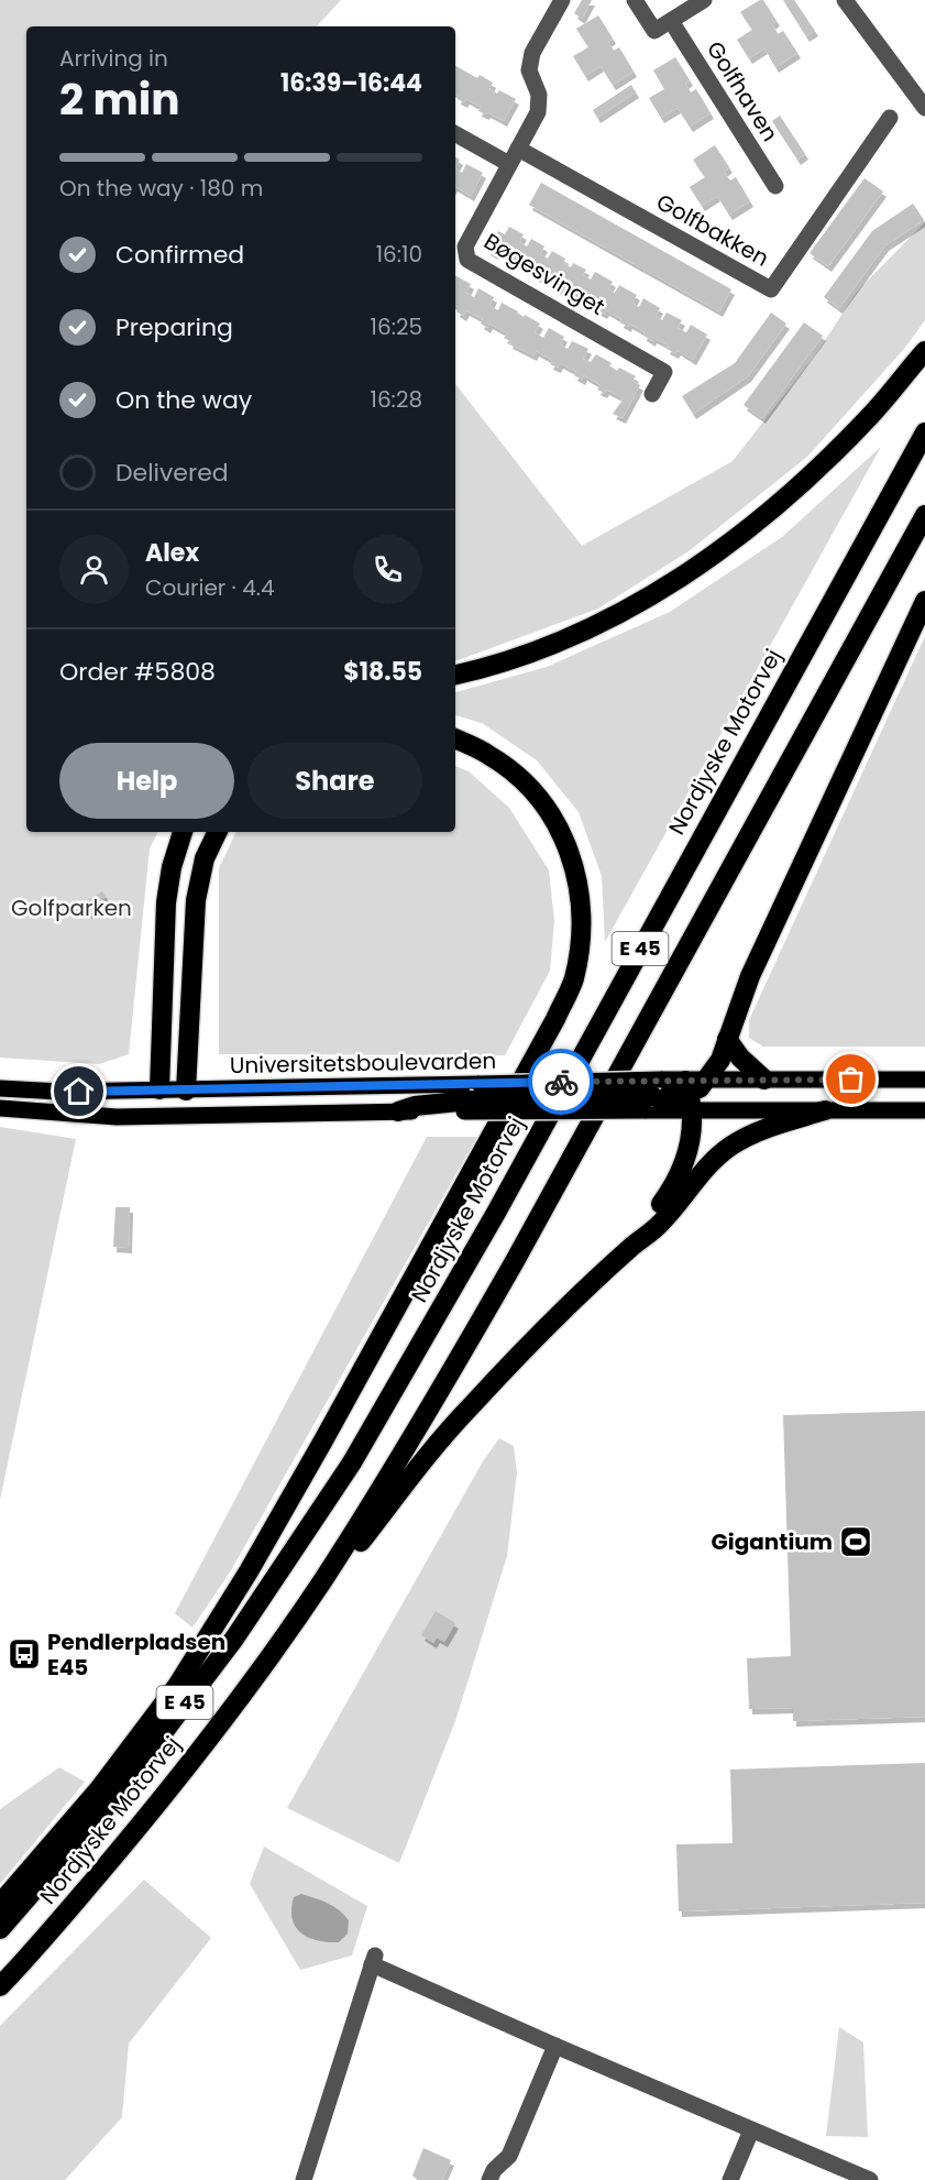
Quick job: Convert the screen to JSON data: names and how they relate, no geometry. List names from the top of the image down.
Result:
{
  "streets": {
    "highway": ["Nordjyske Motorvej", "E 45"],
    "main road": ["Universitetsboulevarden"],
    "street": ["Golfhaven", "Golfbakken", "Bøgesvinget"]
  },
  "crossings": [
    ["Golfbakken", "Bøgesvinget"]
  ],
  "parks": ["Golfparken"],
  "places": {
    "sports": ["Gigantium"],
    "bus stop": ["Pendlerpladsen E45"]
  },
  "page": {
    "heading": ["2 min", "Arriving in", "16:39–16:44"],
    "panel": [
      "Alex",
      "Courier · 4.4",
      "Order #5808",
      "$18.55"
    ],
    "bar": "On the way · 180 m",
    "list": [
      ["Confirmed", "16:10"],
      ["Preparing", "16:25"],
      ["On the way", "16:28"],
      "Delivered"
    ],
    "buttons": ["Help", "Share"]
  }
}
